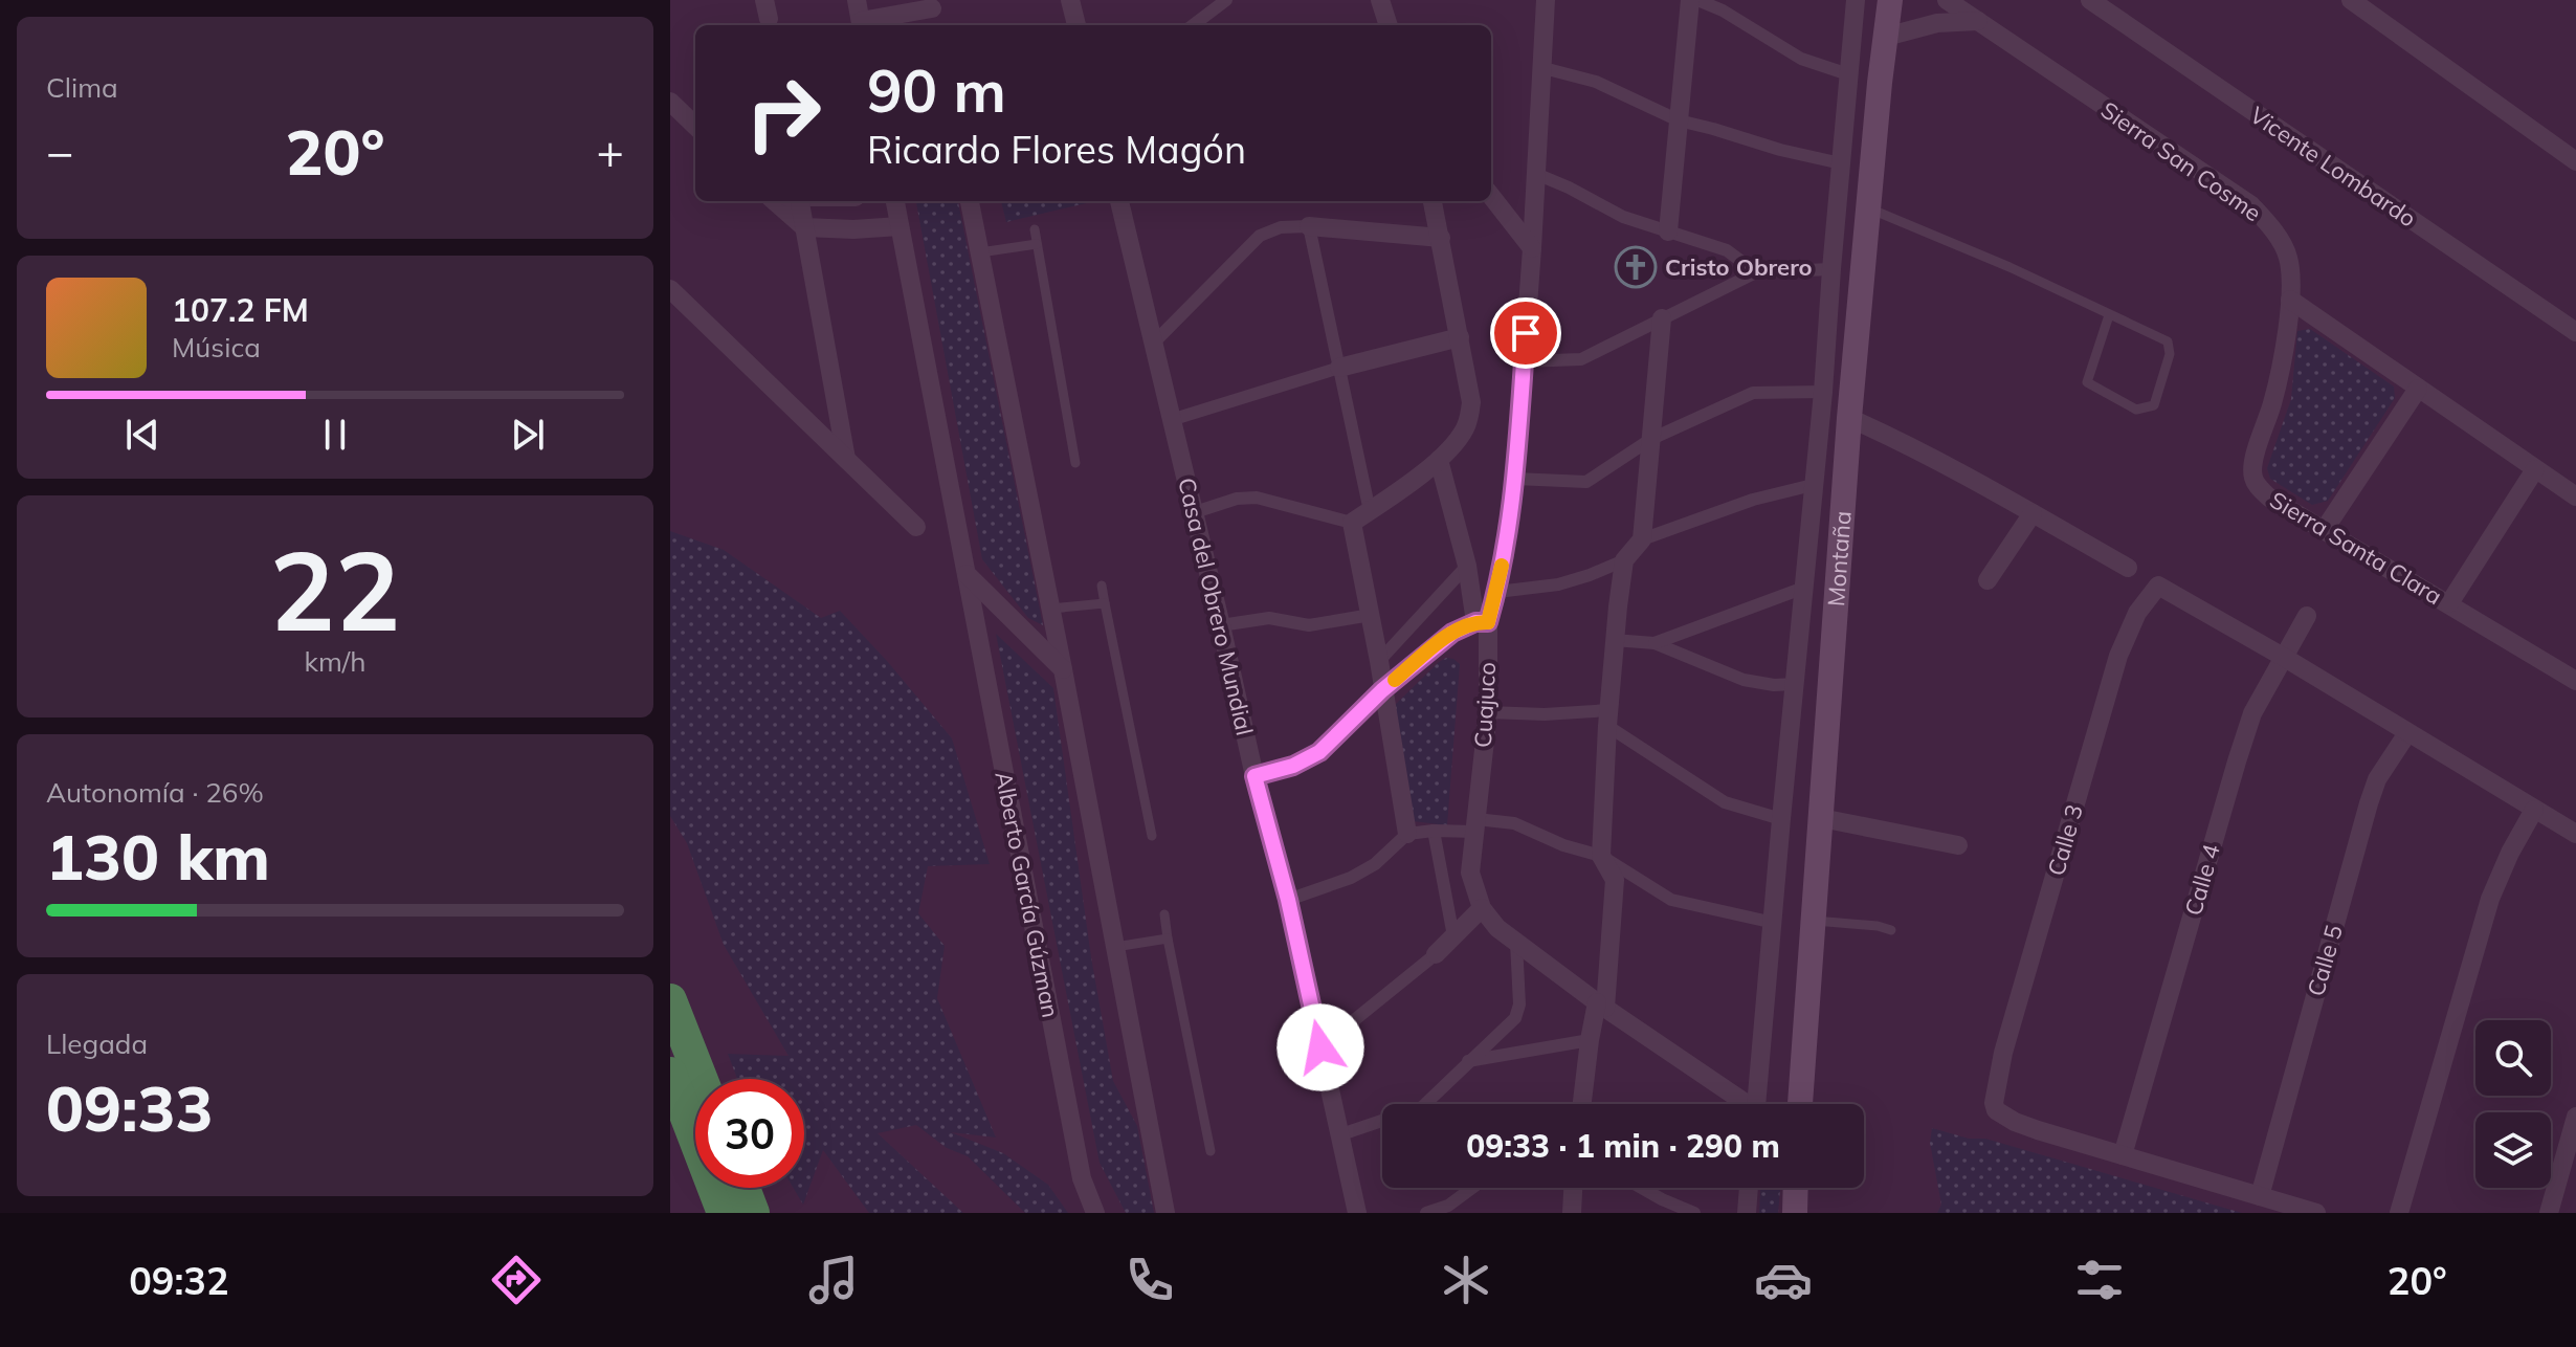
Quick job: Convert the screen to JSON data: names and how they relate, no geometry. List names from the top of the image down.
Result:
{
  "streets": {
    "main road": ["Montaña"],
    "street": [
      "Sierra San Cosme",
      "Vicente Lombardo",
      "Sierra Santa Clara",
      "Casa del Obrero Mundial",
      "Cuajuco",
      "Calle 3",
      "Calle 4",
      "Alberto García Gúzman",
      "Calle 5"
    ]
  },
  "crossings": [
    ["Sierra San Cosme", "Sierra Santa Clara"],
    ["Calle 3", "Calle 4"]
  ],
  "places": {
    "church": ["Cristo Obrero"]
  },
  "page": {
    "tile": [
      "Clima",
      ["22", "km/h"],
      ["Autonomía · 26%", "130 km"],
      ["Llegada", "09:33"]
    ],
    "turn": ["90 m", "Ricardo Flores Magón"],
    "heat": ["−", "20°", "+"],
    "song": ["107.2 FM", "Música"],
    "limit": "30",
    "trip": "09:33 · 1 min · 290 m",
    "tabs": ["09:32", "20°"]
  }
}
